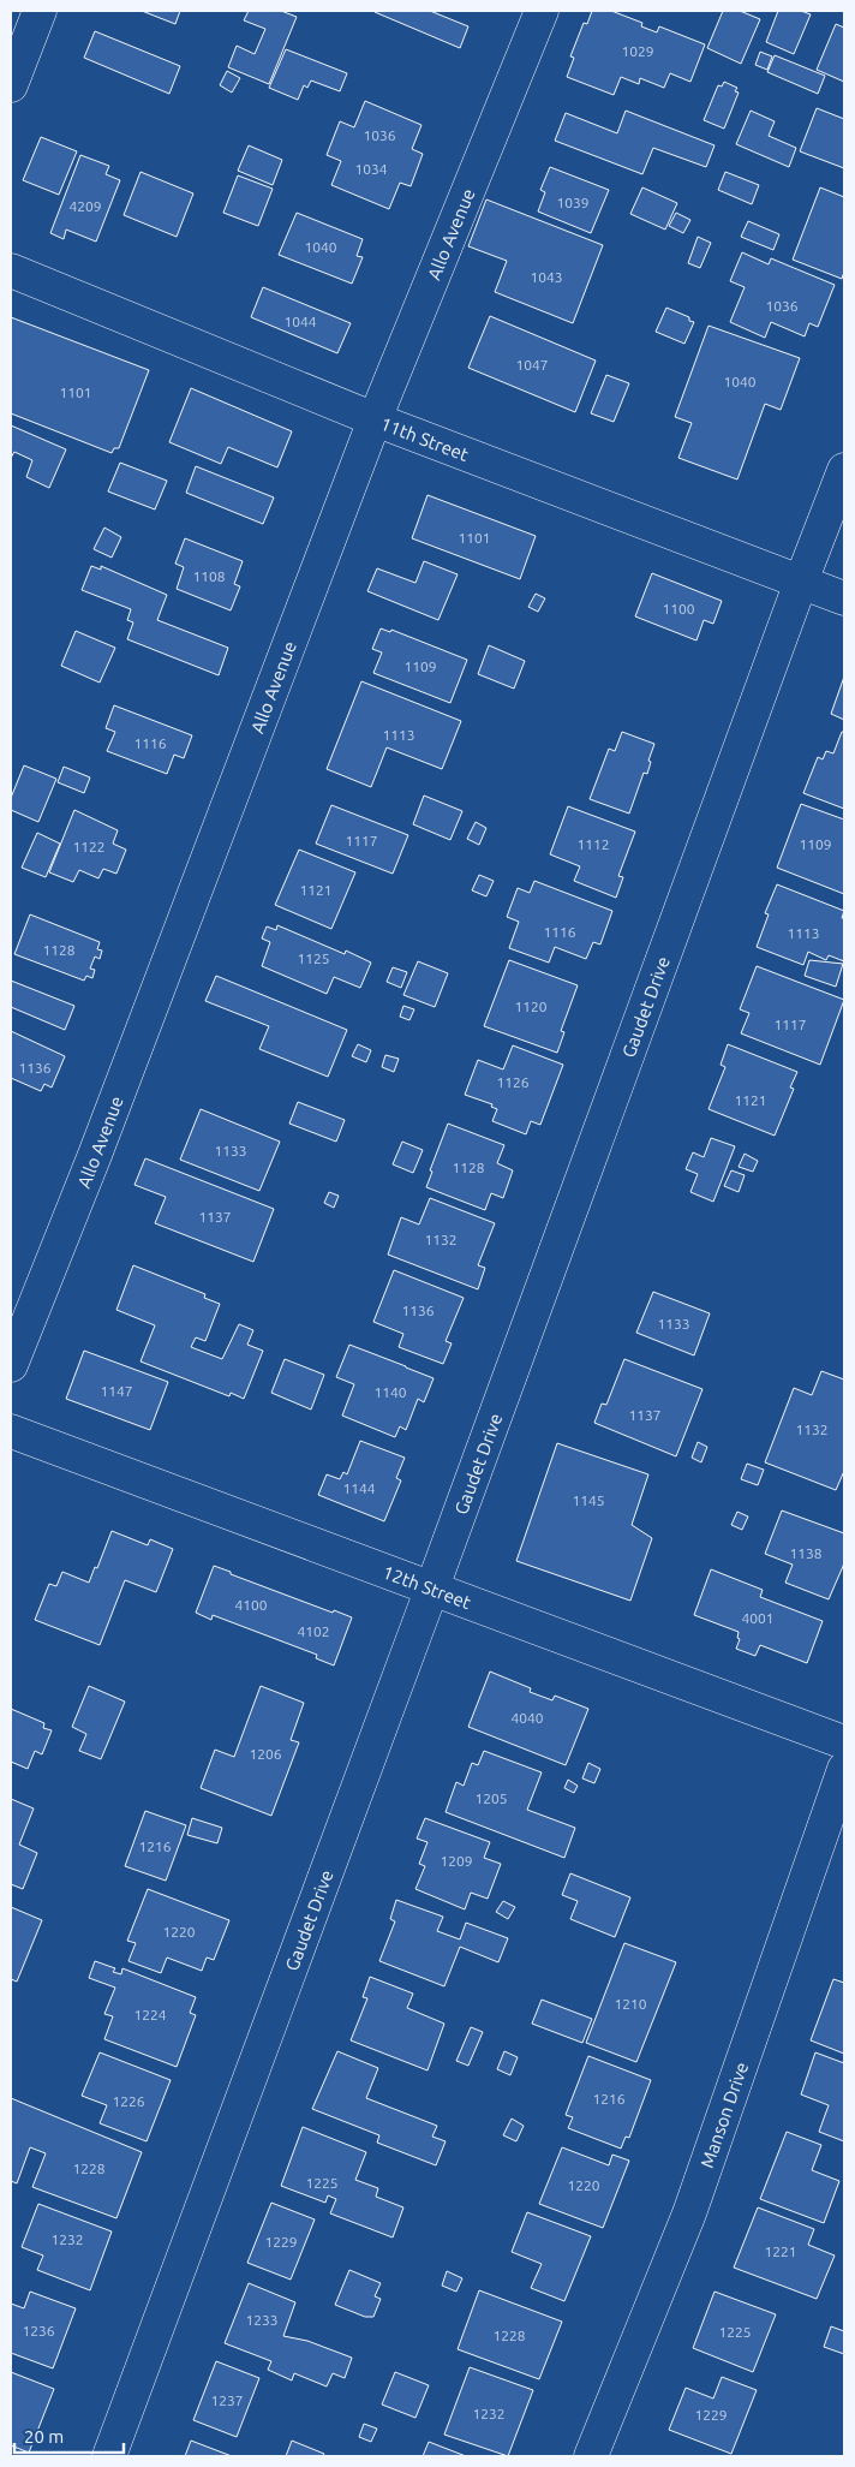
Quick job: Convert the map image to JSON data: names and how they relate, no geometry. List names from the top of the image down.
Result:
{
  "streets": {
    "street": [
      "Allo Avenue",
      "11th Street",
      "Gaudet Drive",
      "12th Street",
      "Manson Drive"
    ]
  },
  "crossings": [
    ["Allo Avenue", "11th Street"],
    ["11th Street", "Gaudet Drive"],
    ["Gaudet Drive", "12th Street"]
  ],
  "house_numbers": [
    "1029",
    "1036",
    "1034",
    "1039",
    "4209",
    "1040",
    "1043",
    "1036",
    "1044",
    "1047",
    "1040",
    "1101",
    "1101",
    "1108",
    "1100",
    "1109",
    "1113",
    "1116",
    "1117",
    "1112",
    "1109",
    "1122",
    "1121",
    "1116",
    "1113",
    "1128",
    "1125",
    "1120",
    "1117",
    "1136",
    "1126",
    "1121",
    "1133",
    "1128",
    "1137",
    "1132",
    "1136",
    "1133",
    "1147",
    "1140",
    "1137",
    "1132",
    "1144",
    "1145",
    "1138",
    "4100",
    "4001",
    "4102",
    "4040",
    "1206",
    "1205",
    "1216",
    "1209",
    "1220",
    "1210",
    "1224",
    "1216",
    "1226",
    "1228",
    "1225",
    "1220",
    "1232",
    "1229",
    "1221",
    "1233",
    "1236",
    "1225",
    "1228",
    "1237",
    "1232",
    "1229"
  ],
  "scale_bar": "20 m"
}
